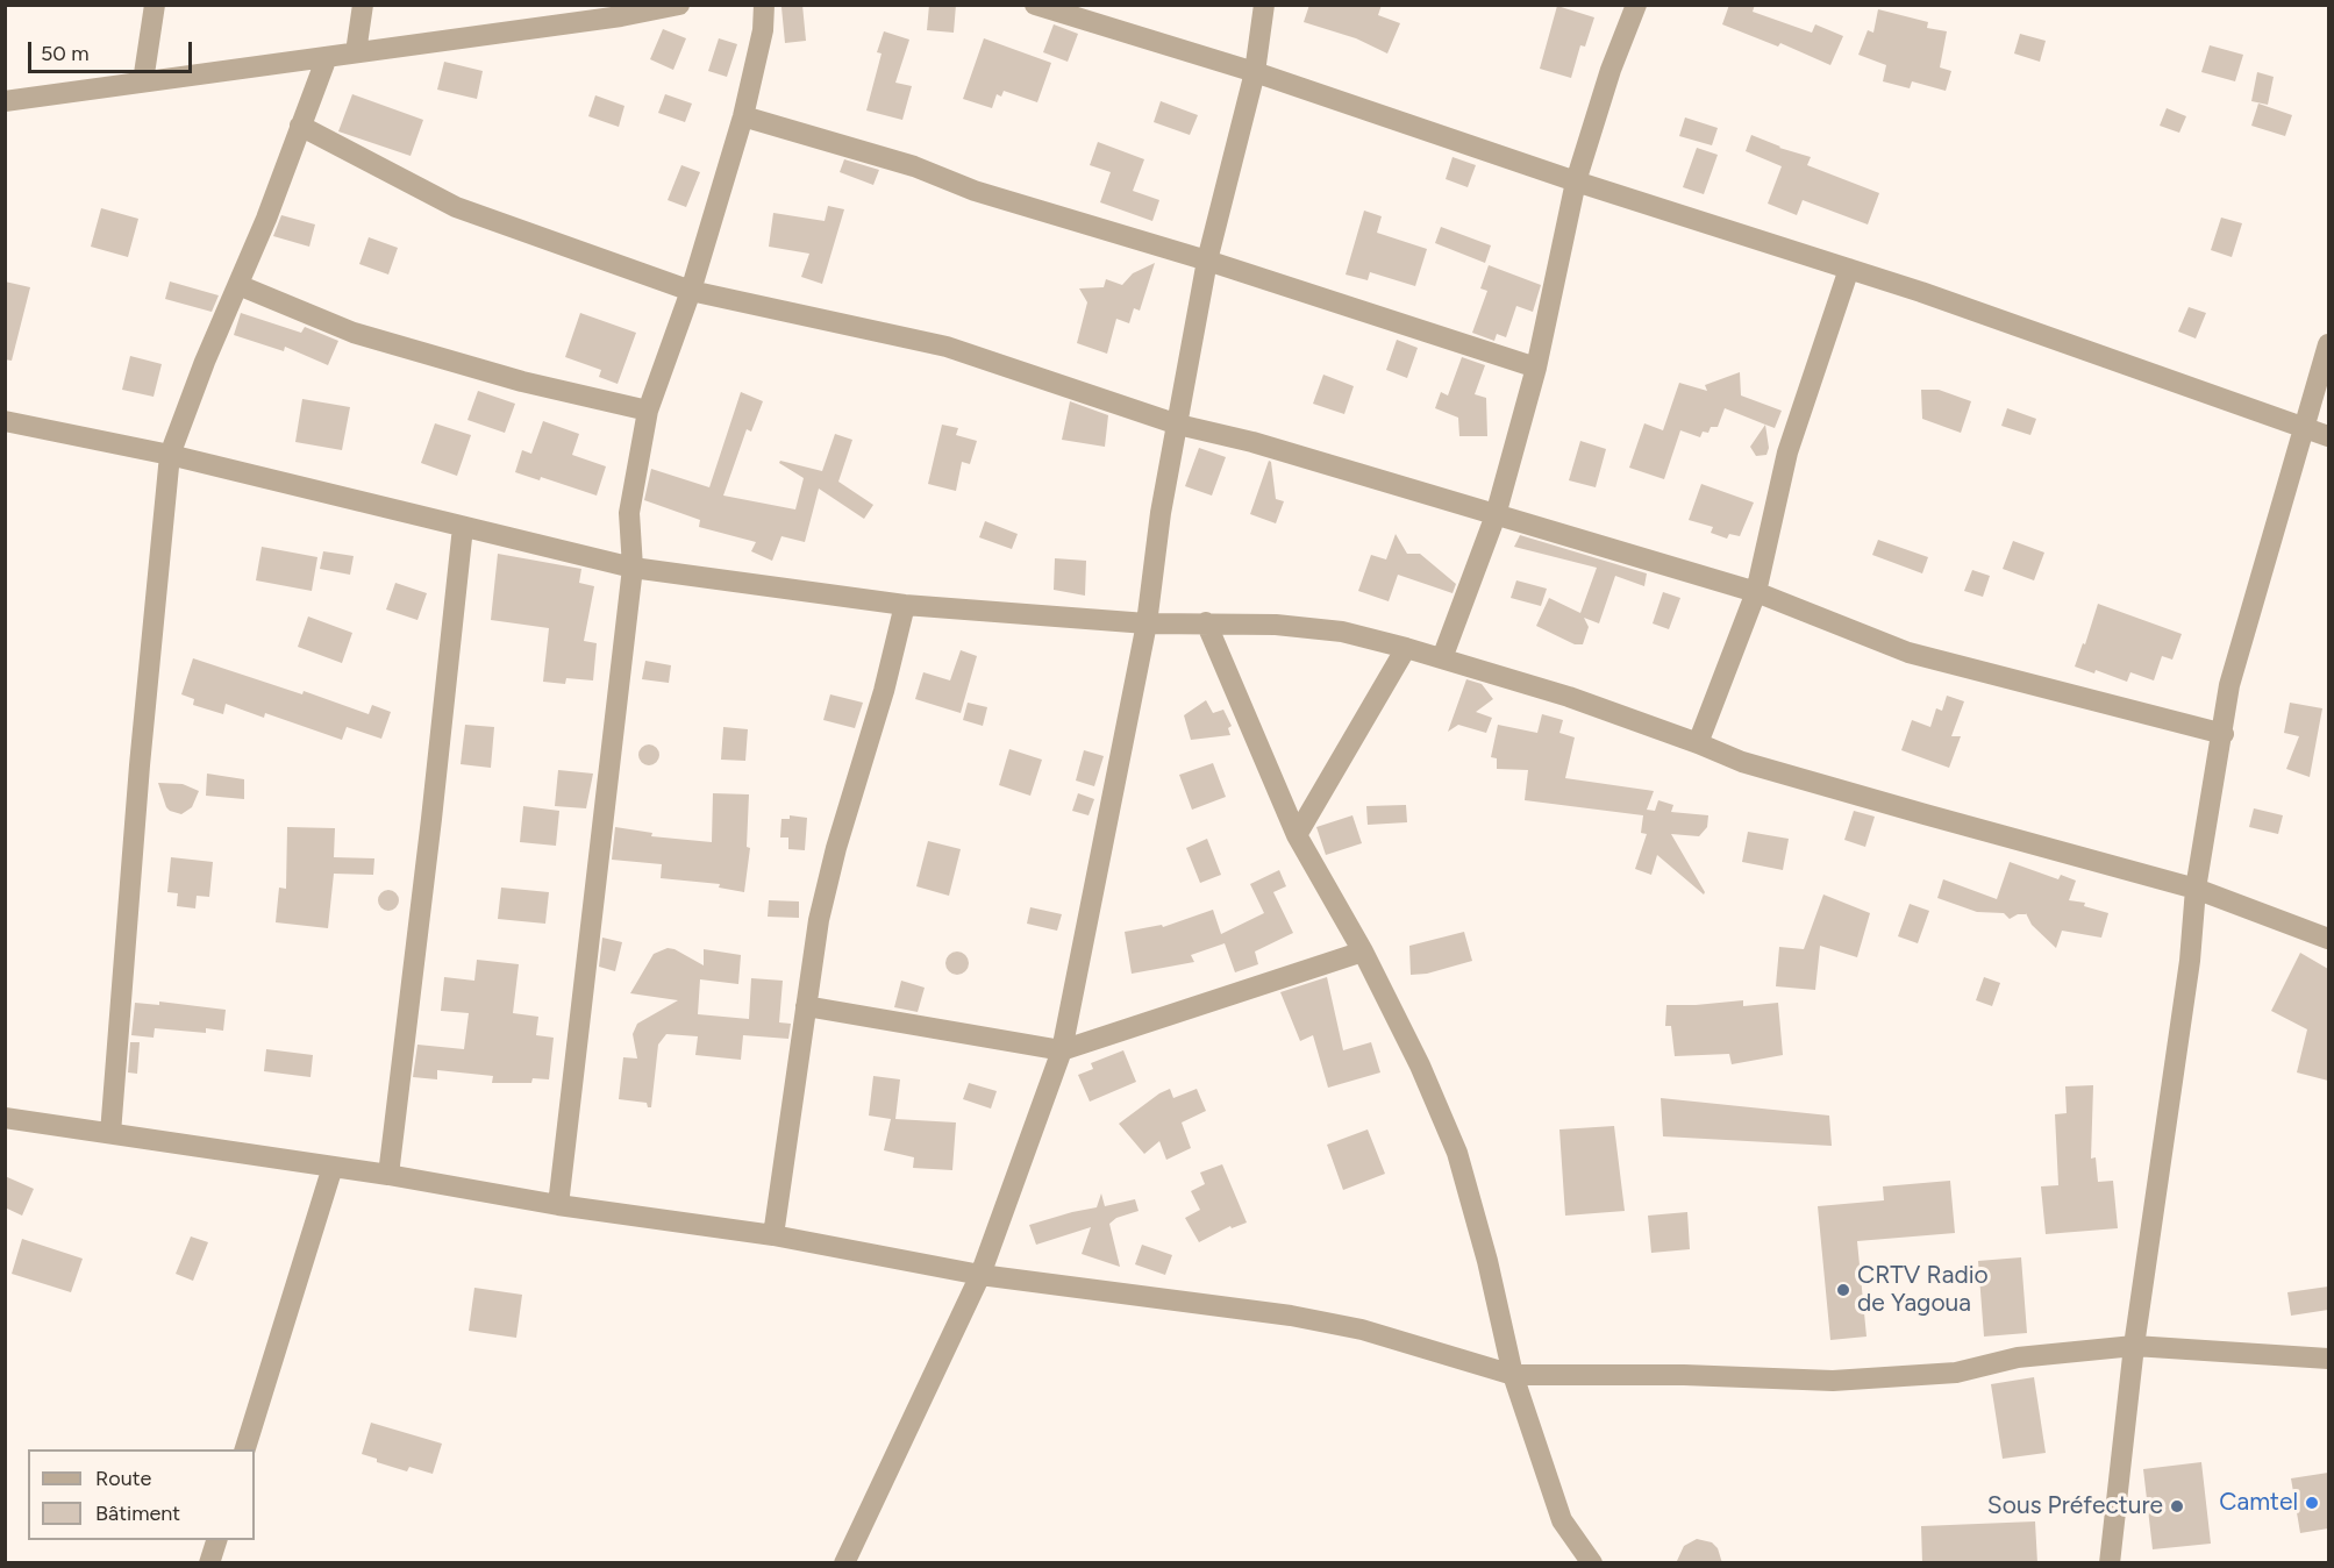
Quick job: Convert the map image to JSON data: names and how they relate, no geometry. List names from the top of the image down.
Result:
{
  "places": ["CRTV Radio de Yagoua", "Camtel", "Sous Préfecture"],
  "legend": ["Route", "Bâtiment"],
  "scale_bar": "50 m"
}
